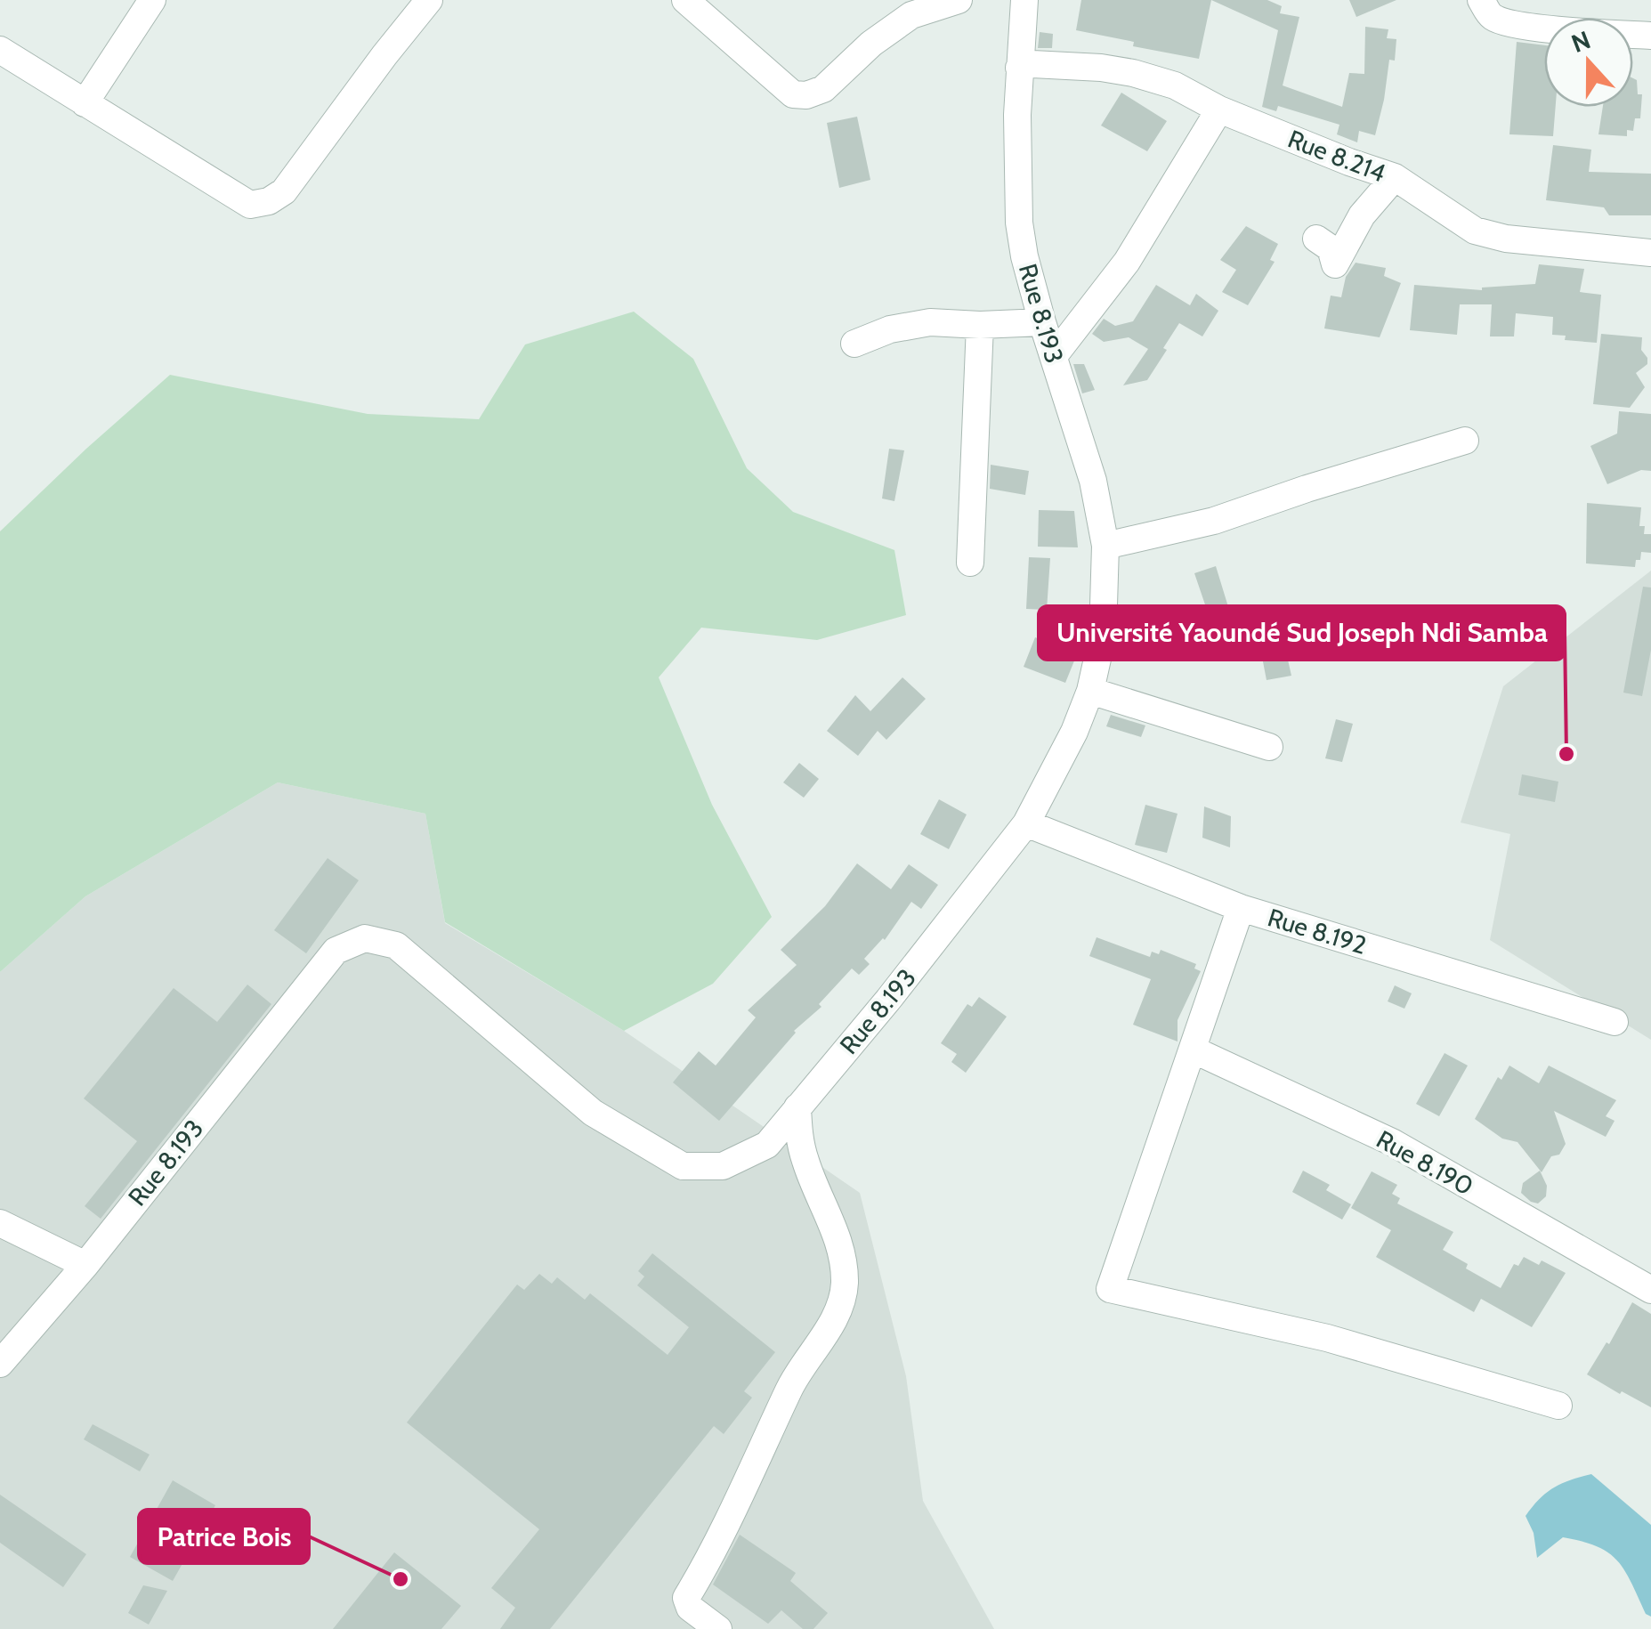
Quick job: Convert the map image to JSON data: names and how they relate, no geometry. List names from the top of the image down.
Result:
{
  "streets": {
    "street": [
      "Rue 8.214",
      "Rue 8.193",
      "Rue 8.192",
      "Rue 8.190"
    ]
  },
  "crossings": [
    ["Rue 8.214", "Rue 8.193"],
    ["Rue 8.193", "Rue 8.192"]
  ],
  "places": ["Université Yaoundé Sud Joseph Ndi Samba", "Patrice Bois"],
  "north": "top"
}
